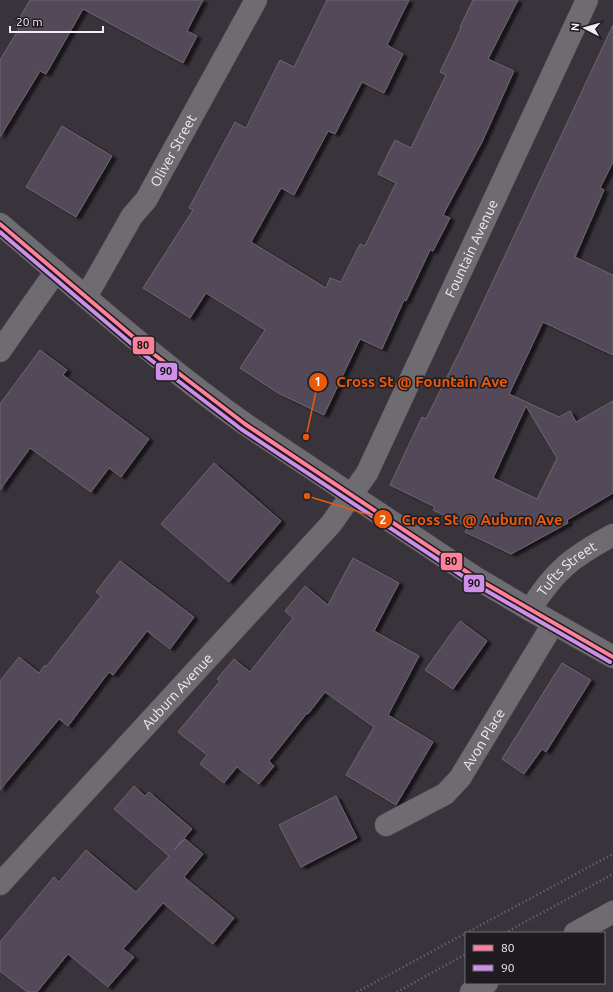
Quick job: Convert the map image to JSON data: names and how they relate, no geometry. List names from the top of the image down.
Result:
{
  "streets": {
    "street": [
      "Oliver Street",
      "Fountain Avenue",
      "Tufts Street",
      "Auburn Avenue",
      "Avon Place"
    ]
  },
  "crossings": [
    ["Fountain Avenue", "Auburn Avenue"]
  ],
  "places": ["Cross St @ Fountain Ave", "Cross St @ Auburn Ave"],
  "lines": ["transit line 80", "transit line 90"],
  "legend": ["80", "90"],
  "scale_bar": "20 m",
  "north": "left"
}
